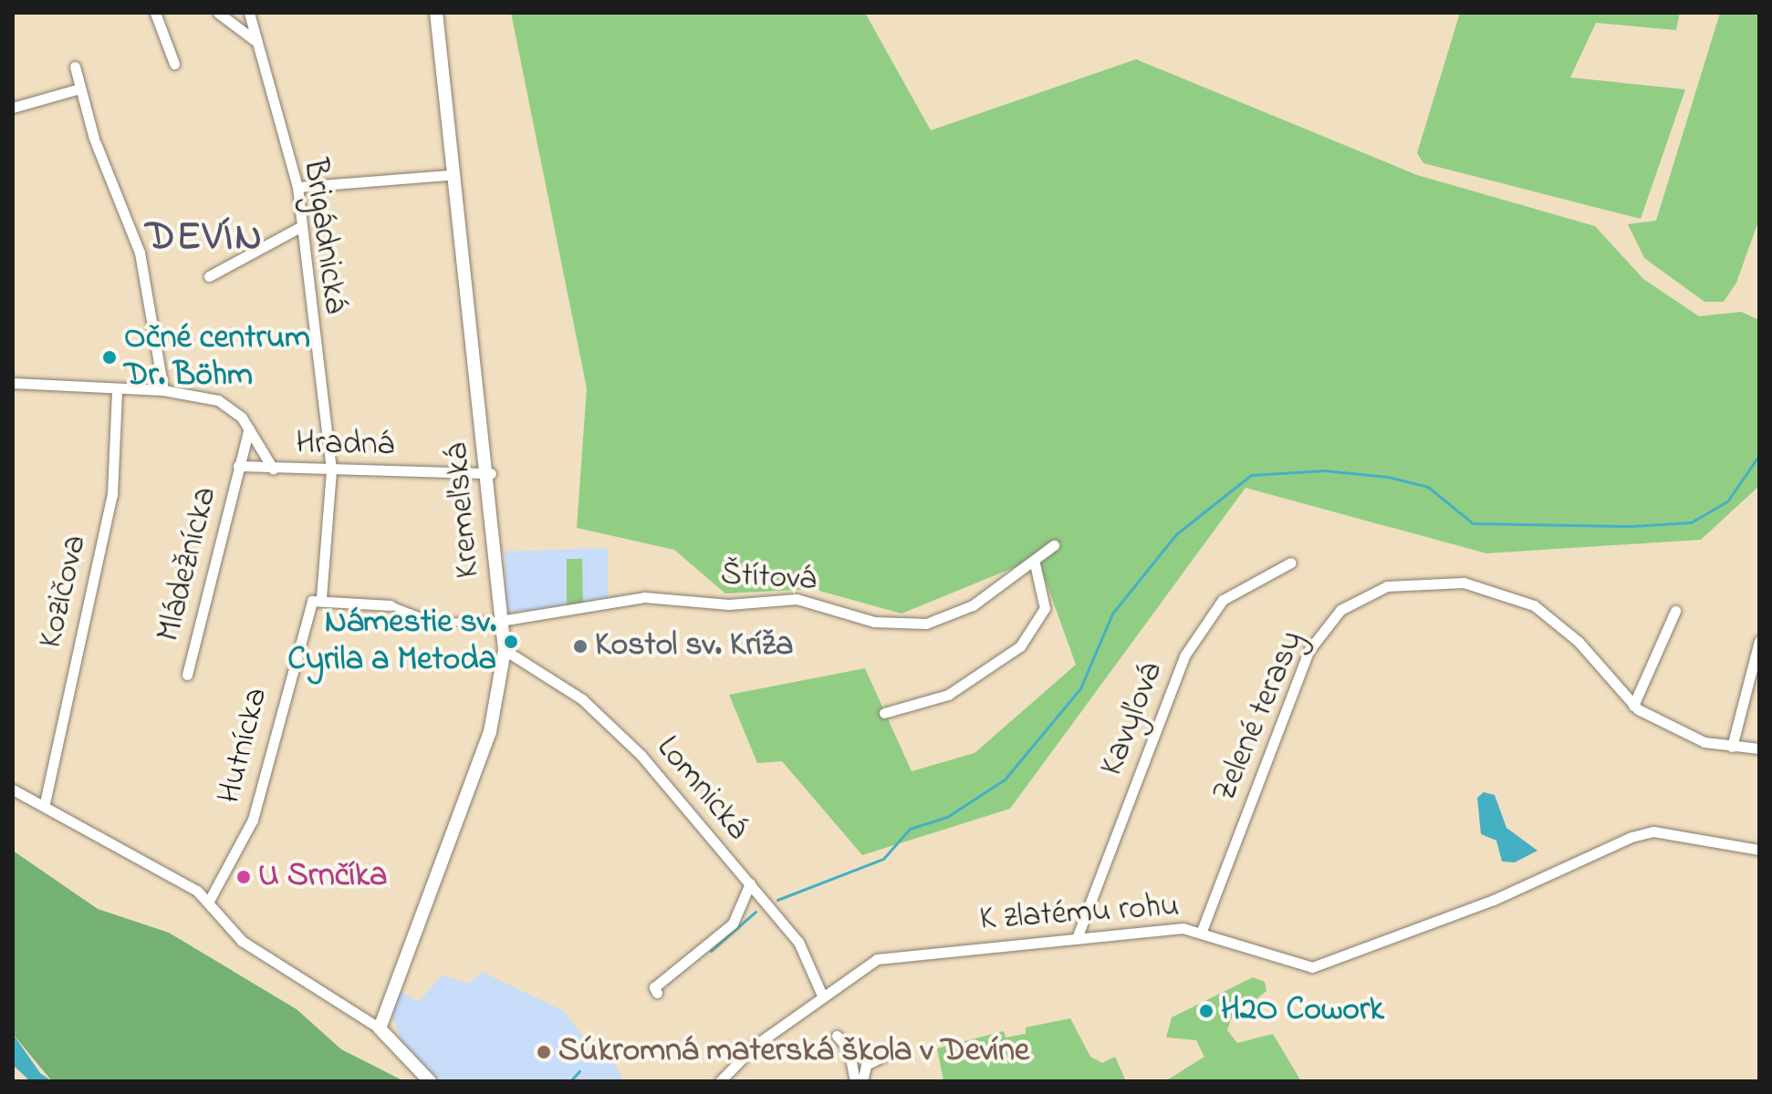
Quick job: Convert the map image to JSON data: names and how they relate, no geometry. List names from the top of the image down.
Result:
{
  "streets": {
    "street": [
      "Brigádnická",
      "Hradná",
      "Kremeľská",
      "Mládežnícka",
      "Štítová",
      "Kozičova",
      "Zelené terasy",
      "Kavyľová",
      "Hutnícka",
      "Lomnická",
      "K zlatému rohu"
    ]
  },
  "crossings": [
    ["Brigádnická", "Hradná"],
    ["Brigádnická", "Hutnícka"],
    ["Hradná", "Kremeľská"],
    ["Hradná", "Mládežnícka"],
    ["Hradná", "Kozičova"],
    ["Hradná", "Hutnícka"],
    ["Kremeľská", "Štítová"],
    ["Kremeľská", "Lomnická"],
    ["Zelené terasy", "K zlatému rohu"],
    ["Kavyľová", "K zlatému rohu"],
    ["Lomnická", "K zlatému rohu"]
  ],
  "districts": ["DEVÍN"],
  "places": [
    "Očné centrum Dr. Böhm",
    "Námestie sv. Cyrila a Metoda",
    "Kostol sv. Kríža",
    "U Srnčíka",
    "H2O Cowork",
    "Súkromná materská škola v Devíne"
  ]
}
